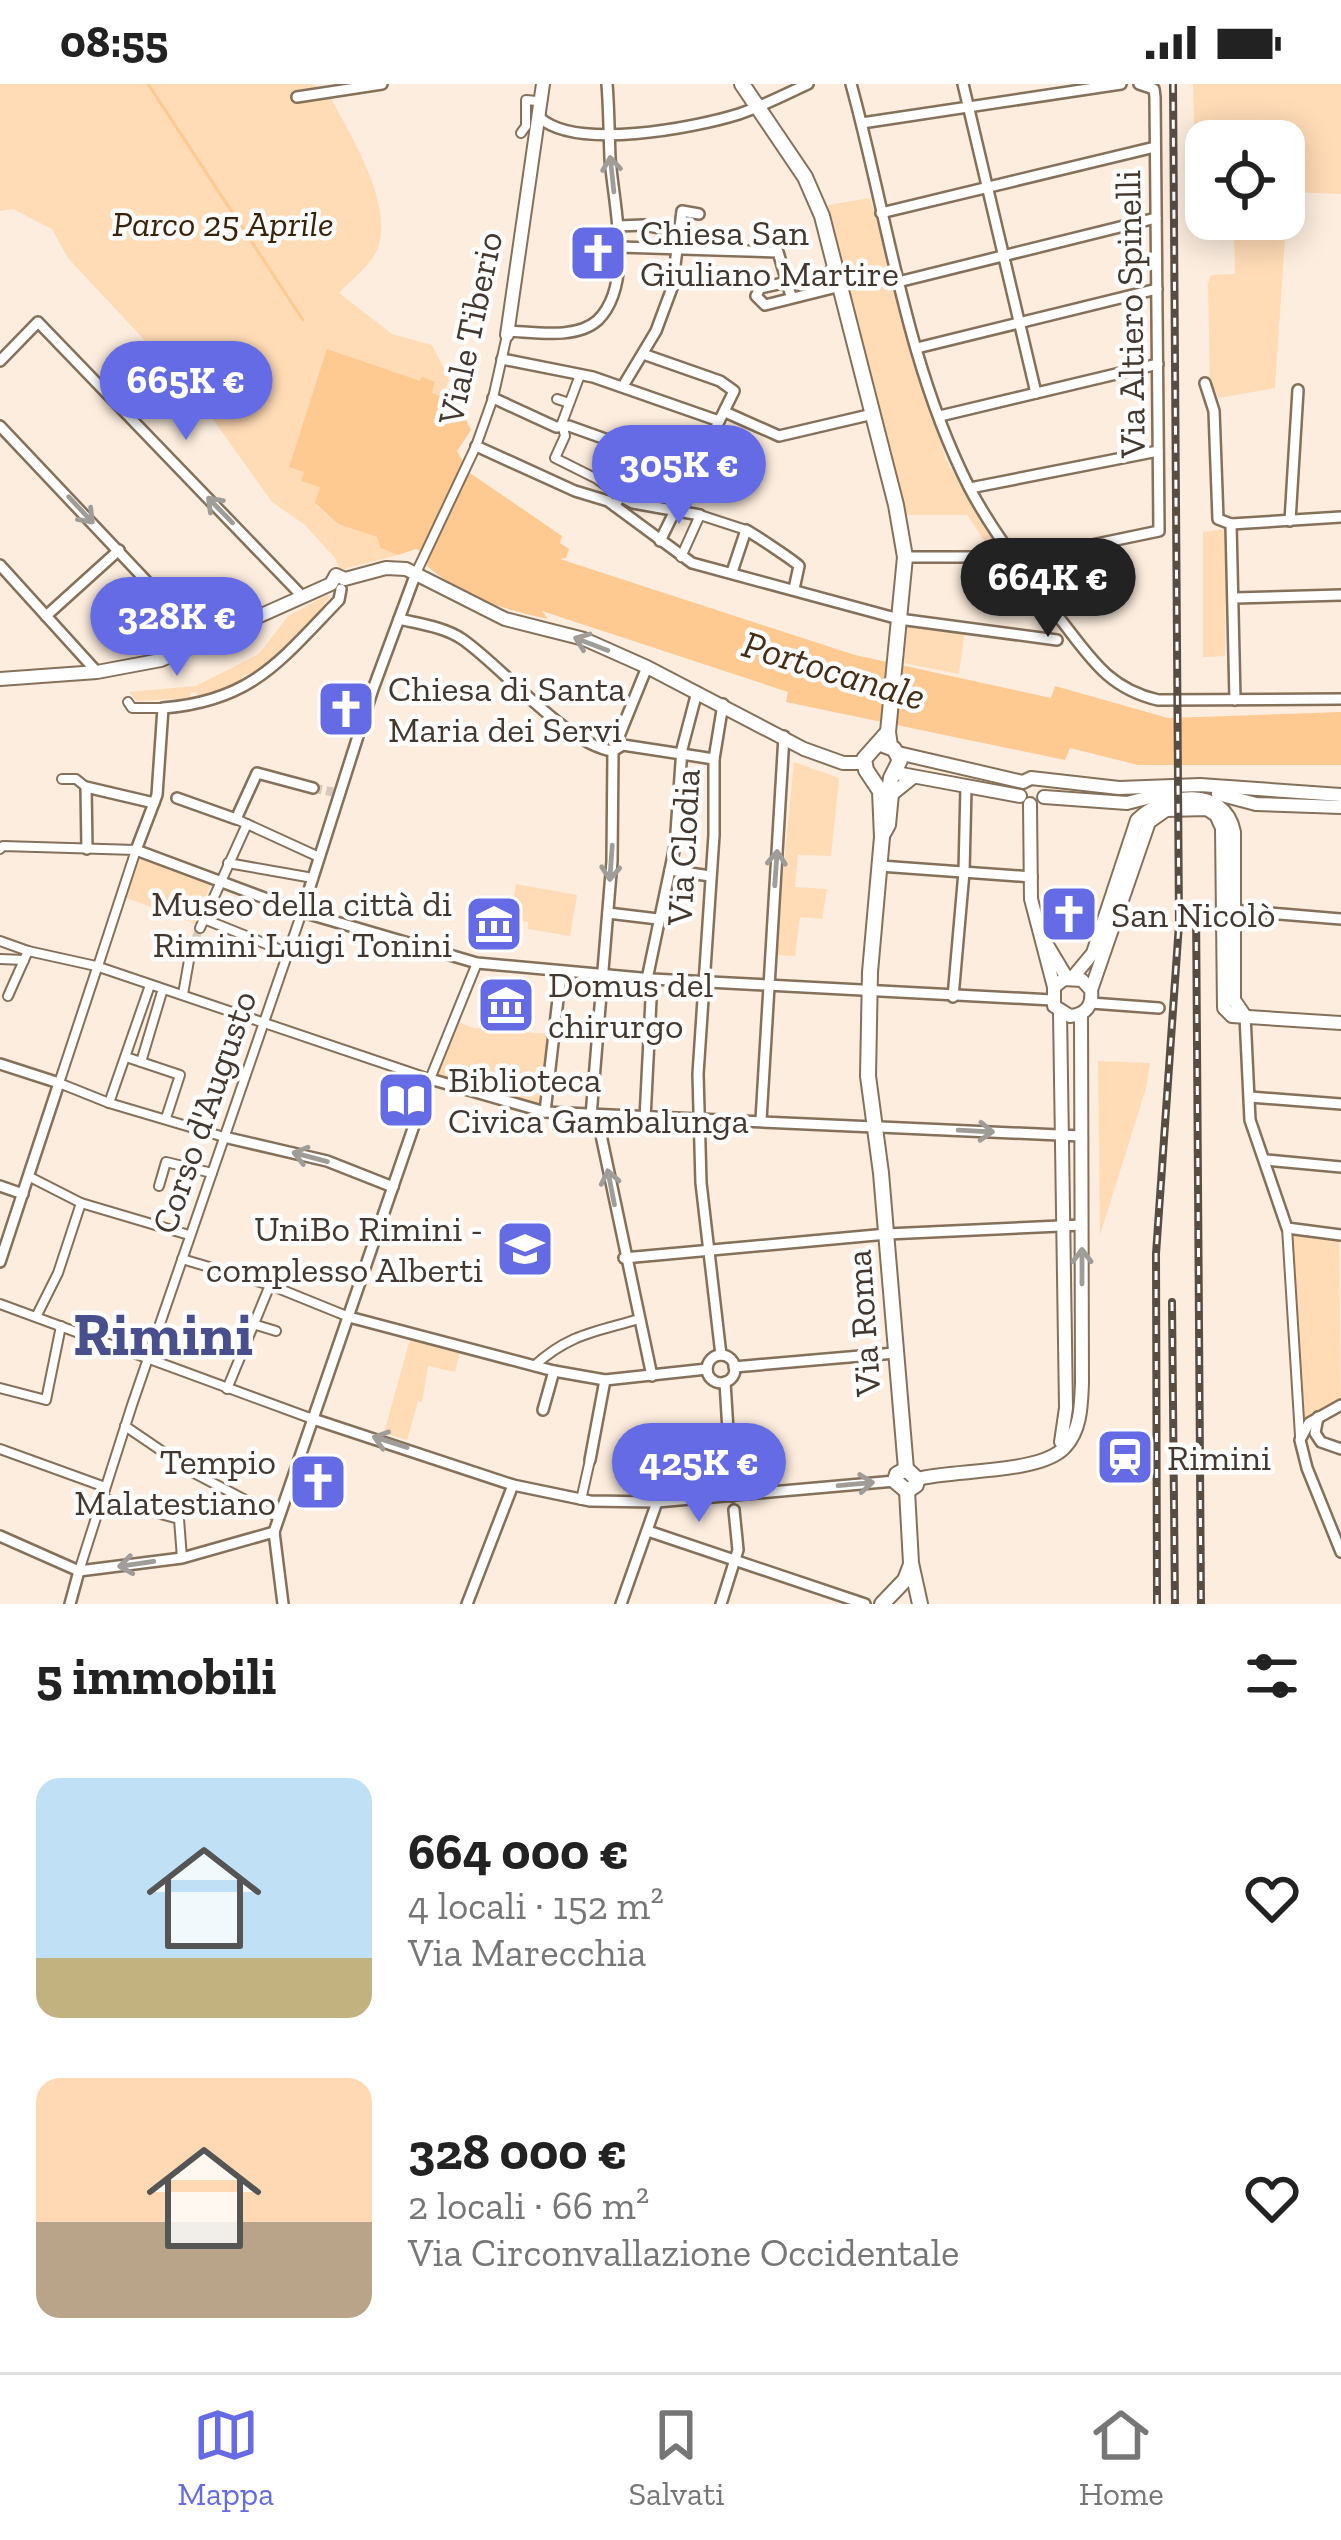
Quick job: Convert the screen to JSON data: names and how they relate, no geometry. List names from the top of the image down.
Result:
{
  "streets": {
    "main road": ["Via Roma"],
    "street": [
      "Via Altiero Spinelli",
      "Viale Tiberio",
      "Via Clodia",
      "Corso d'Augusto"
    ]
  },
  "crossings": [
    ["Viale Tiberio", "Corso d'Augusto"]
  ],
  "districts": ["Rimini"],
  "water": ["Portocanale"],
  "parks": ["Parco 25 Aprile"],
  "places": {
    "church": [
      "Chiesa San Giuliano Martire",
      "Chiesa di Santa Maria dei Servi",
      "San Nicolò",
      "Tempio Malatestiano"
    ],
    "museum": ["Museo della città di Rimini Luigi Tonini", "Domus del chirurgo"],
    "library": ["Biblioteca Civica Gambalunga"],
    "school or university": ["UniBo Rimini - complesso Alberti"],
    "station": ["Rimini"]
  },
  "page": {
    "status": "08:55",
    "price": [
      "665K €",
      "305K €",
      "664K €",
      "328K €",
      "425K €"
    ],
    "heading": "5 immobili",
    "list": [
      {
        "name": "664 000 €",
        "note": "4 locali · 152 m² · Via Marecchia"
      },
      {
        "name": "328 000 €",
        "note": "2 locali · 66 m² · Via Circonvallazione Occidentale"
      }
    ],
    "tabs": ["Mappa", "Salvati", "Home"]
  }
}
